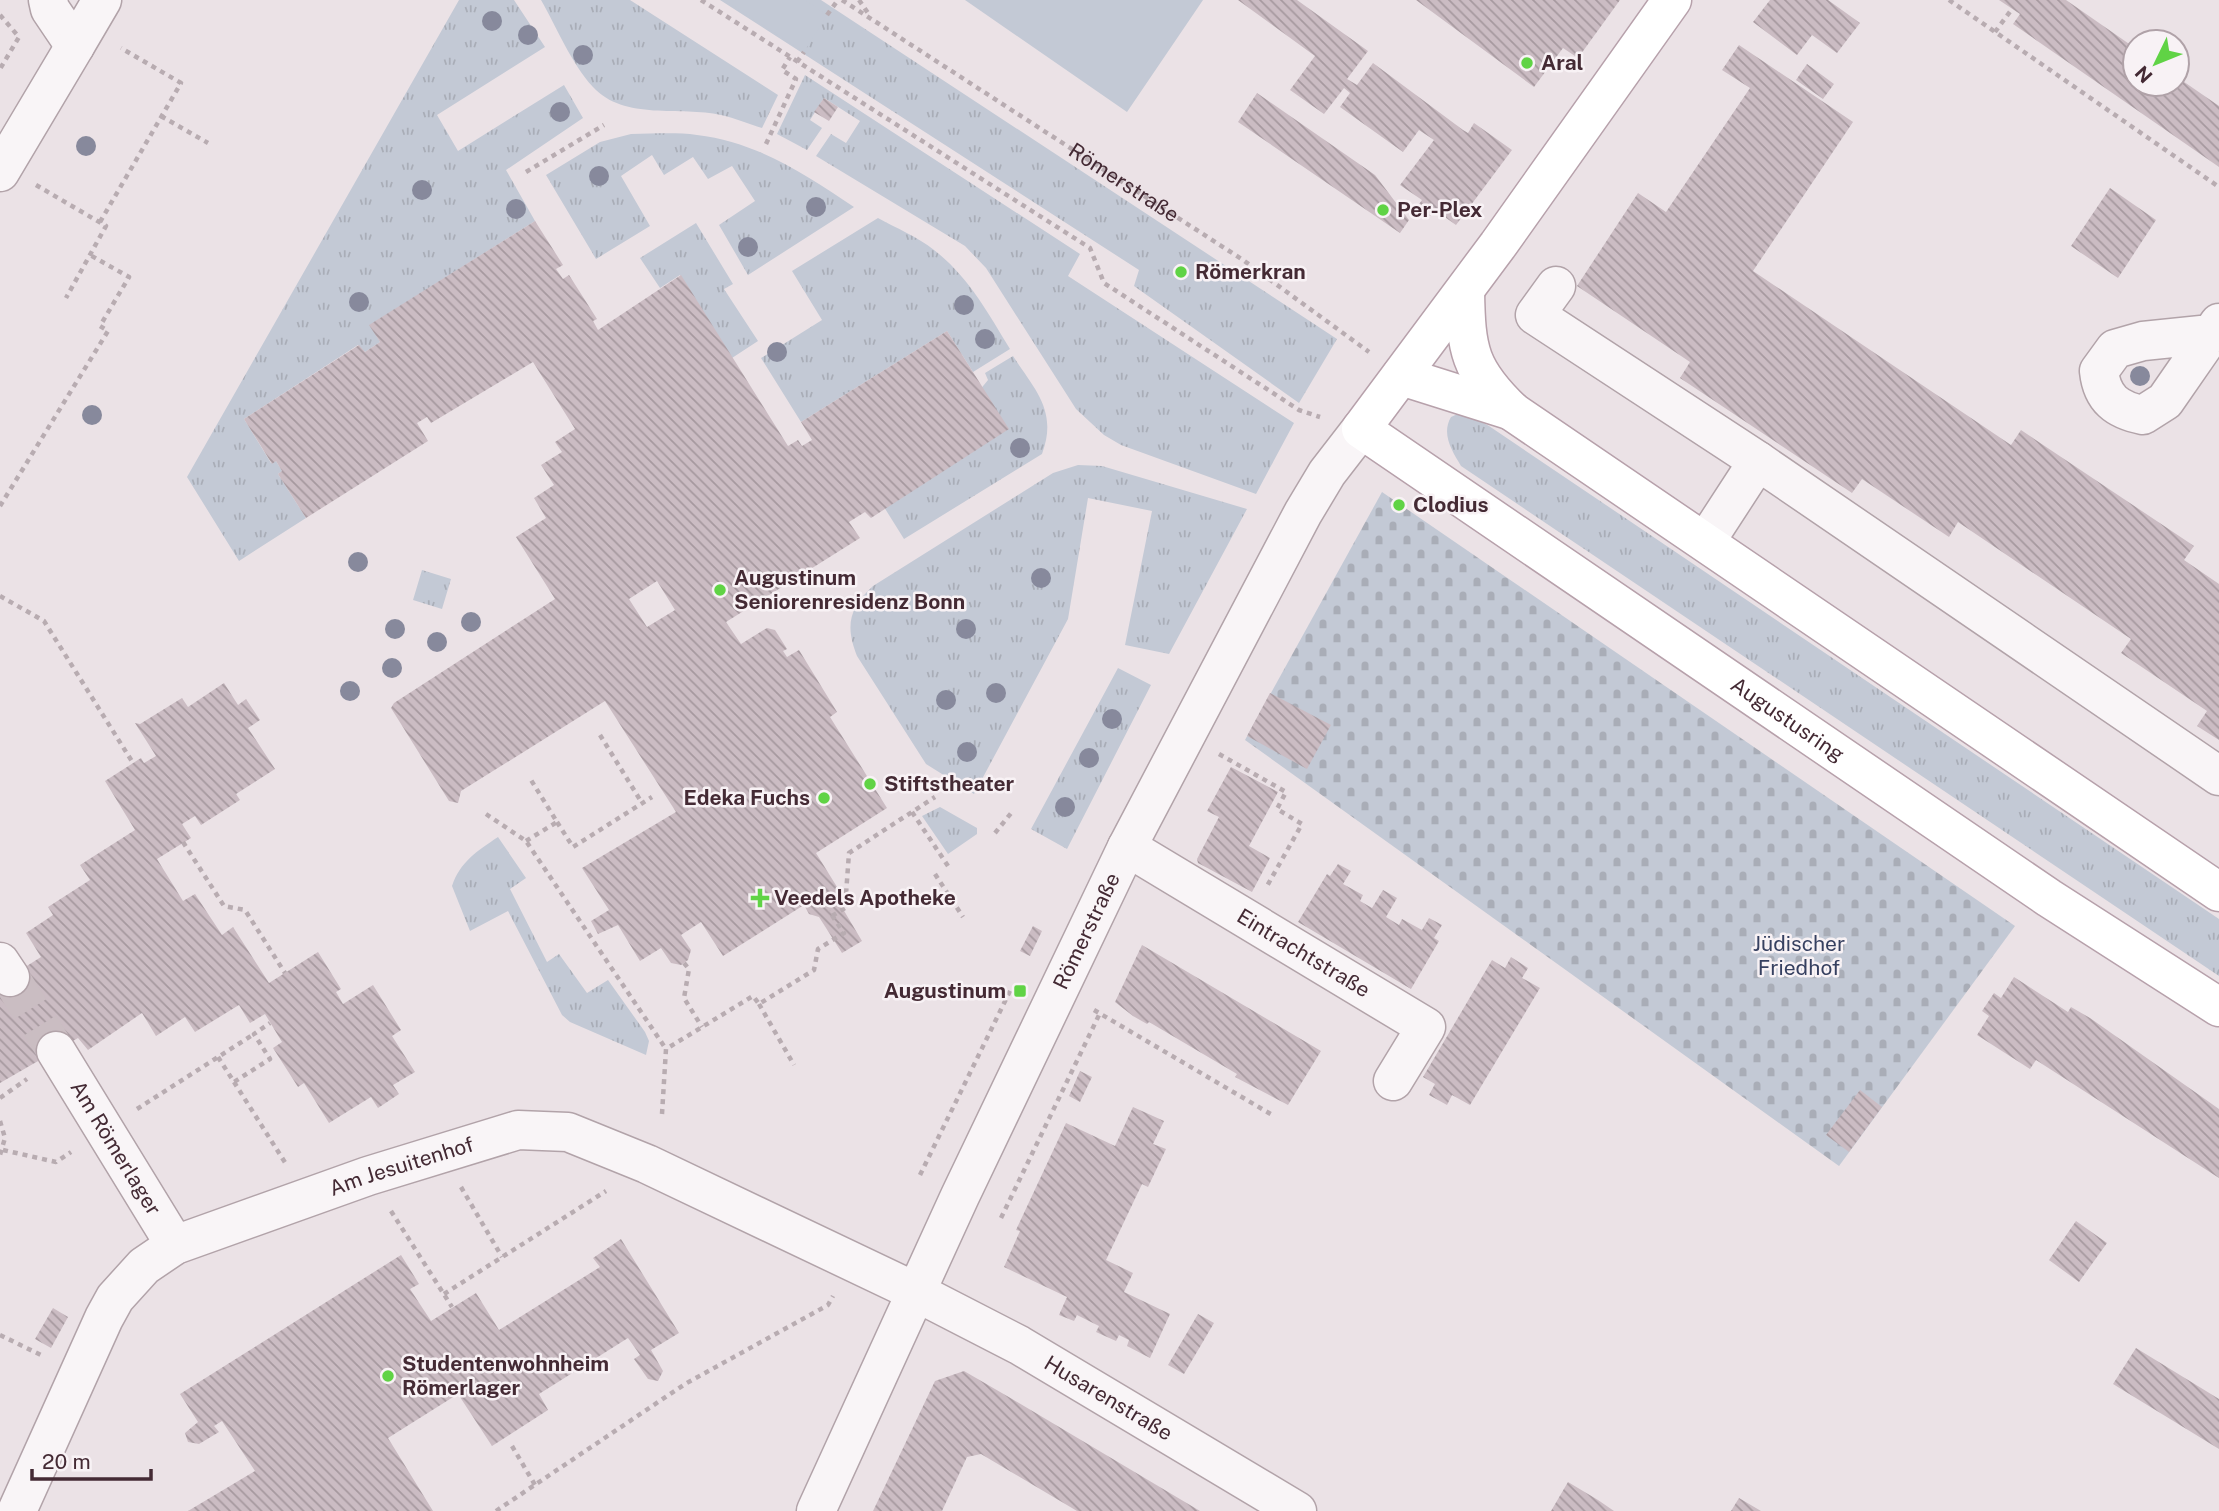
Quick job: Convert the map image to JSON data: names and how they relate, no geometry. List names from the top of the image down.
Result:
{
  "streets": {
    "main road": ["Römerstraße", "Augustusring"],
    "street": [
      "Eintrachtstraße",
      "Am Römerlager",
      "Am Jesuitenhof",
      "Husarenstraße"
    ]
  },
  "crossings": [
    ["Römerstraße", "Augustusring"],
    ["Römerstraße", "Eintrachtstraße"],
    ["Römerstraße", "Am Jesuitenhof"],
    ["Römerstraße", "Husarenstraße"],
    ["Am Römerlager", "Am Jesuitenhof"],
    ["Am Jesuitenhof", "Husarenstraße"]
  ],
  "parks": ["Jüdischer Friedhof"],
  "places": {
    "other": [
      "Aral",
      "Per-Plex",
      "Römerkran",
      "Clodius",
      "Augustinum Seniorenresidenz Bonn",
      "Stiftstheater",
      "Edeka Fuchs",
      "Studentenwohnheim Römerlager"
    ],
    "health": ["Veedels Apotheke"],
    "transit": ["Augustinum"]
  },
  "scale_bar": "20 m",
  "north": "bottom left"
}
